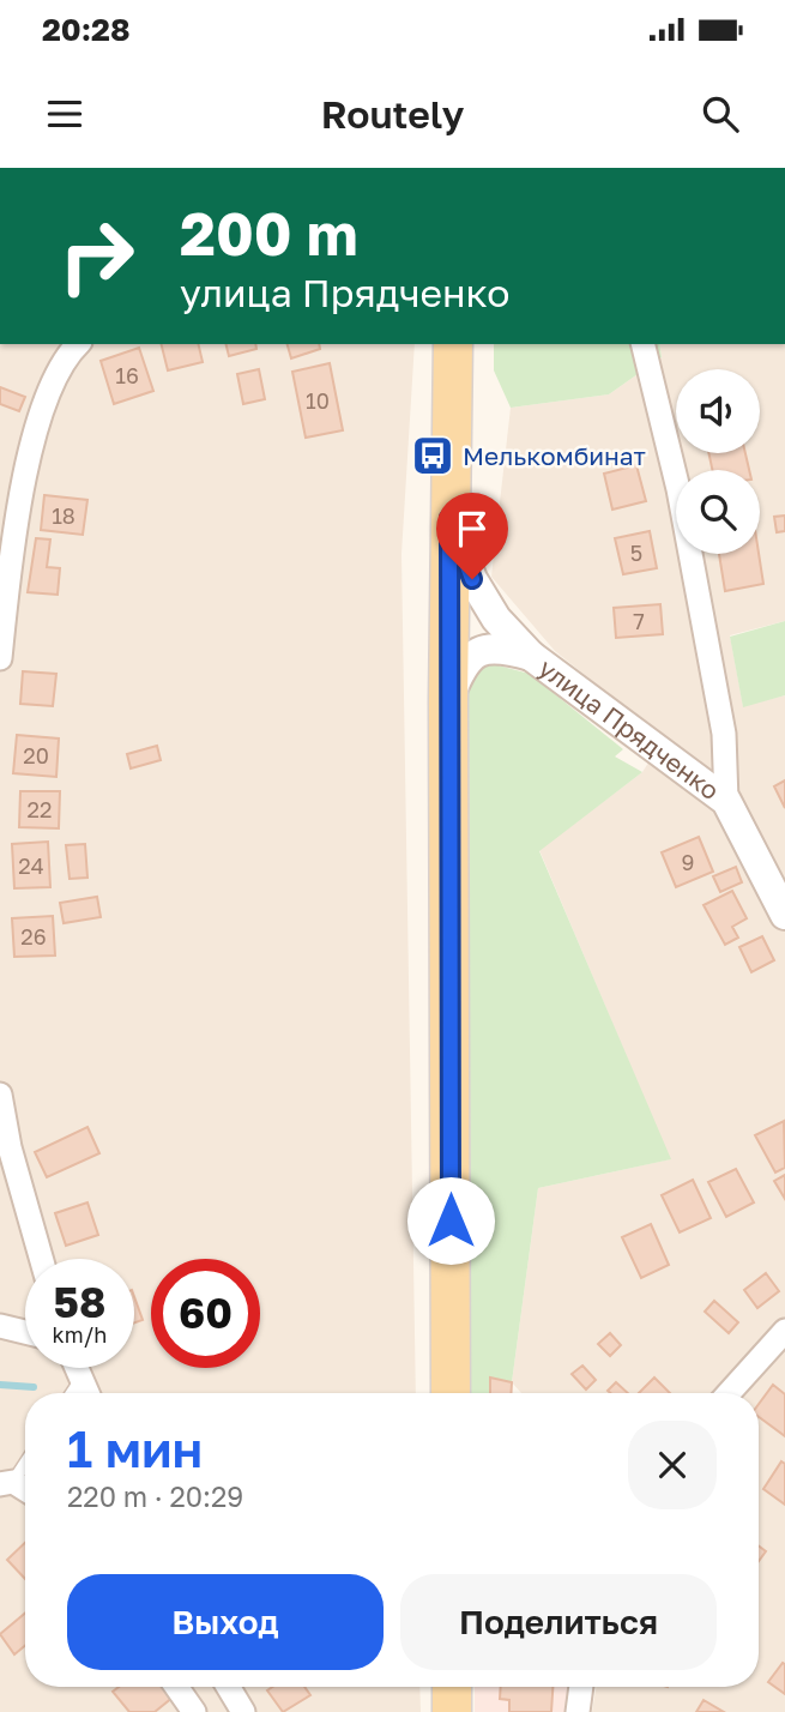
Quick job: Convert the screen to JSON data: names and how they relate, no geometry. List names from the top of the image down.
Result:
{
  "streets": {
    "main road": ["улица Прядченко"]
  },
  "places": {
    "bus stop": ["Мелькомбинат"]
  },
  "house_numbers": [
    "16",
    "10",
    "18",
    "5",
    "7",
    "20",
    "22",
    "9",
    "24",
    "26"
  ],
  "page": {
    "status": "20:28",
    "header": "Routely",
    "turn": ["200 m", "улица Прядченко"],
    "speed": "58 km/h",
    "limit": "60",
    "heading": ["1 мин", "220 m · 20:29"],
    "buttons": ["Выход", "Поделиться"]
  }
}
